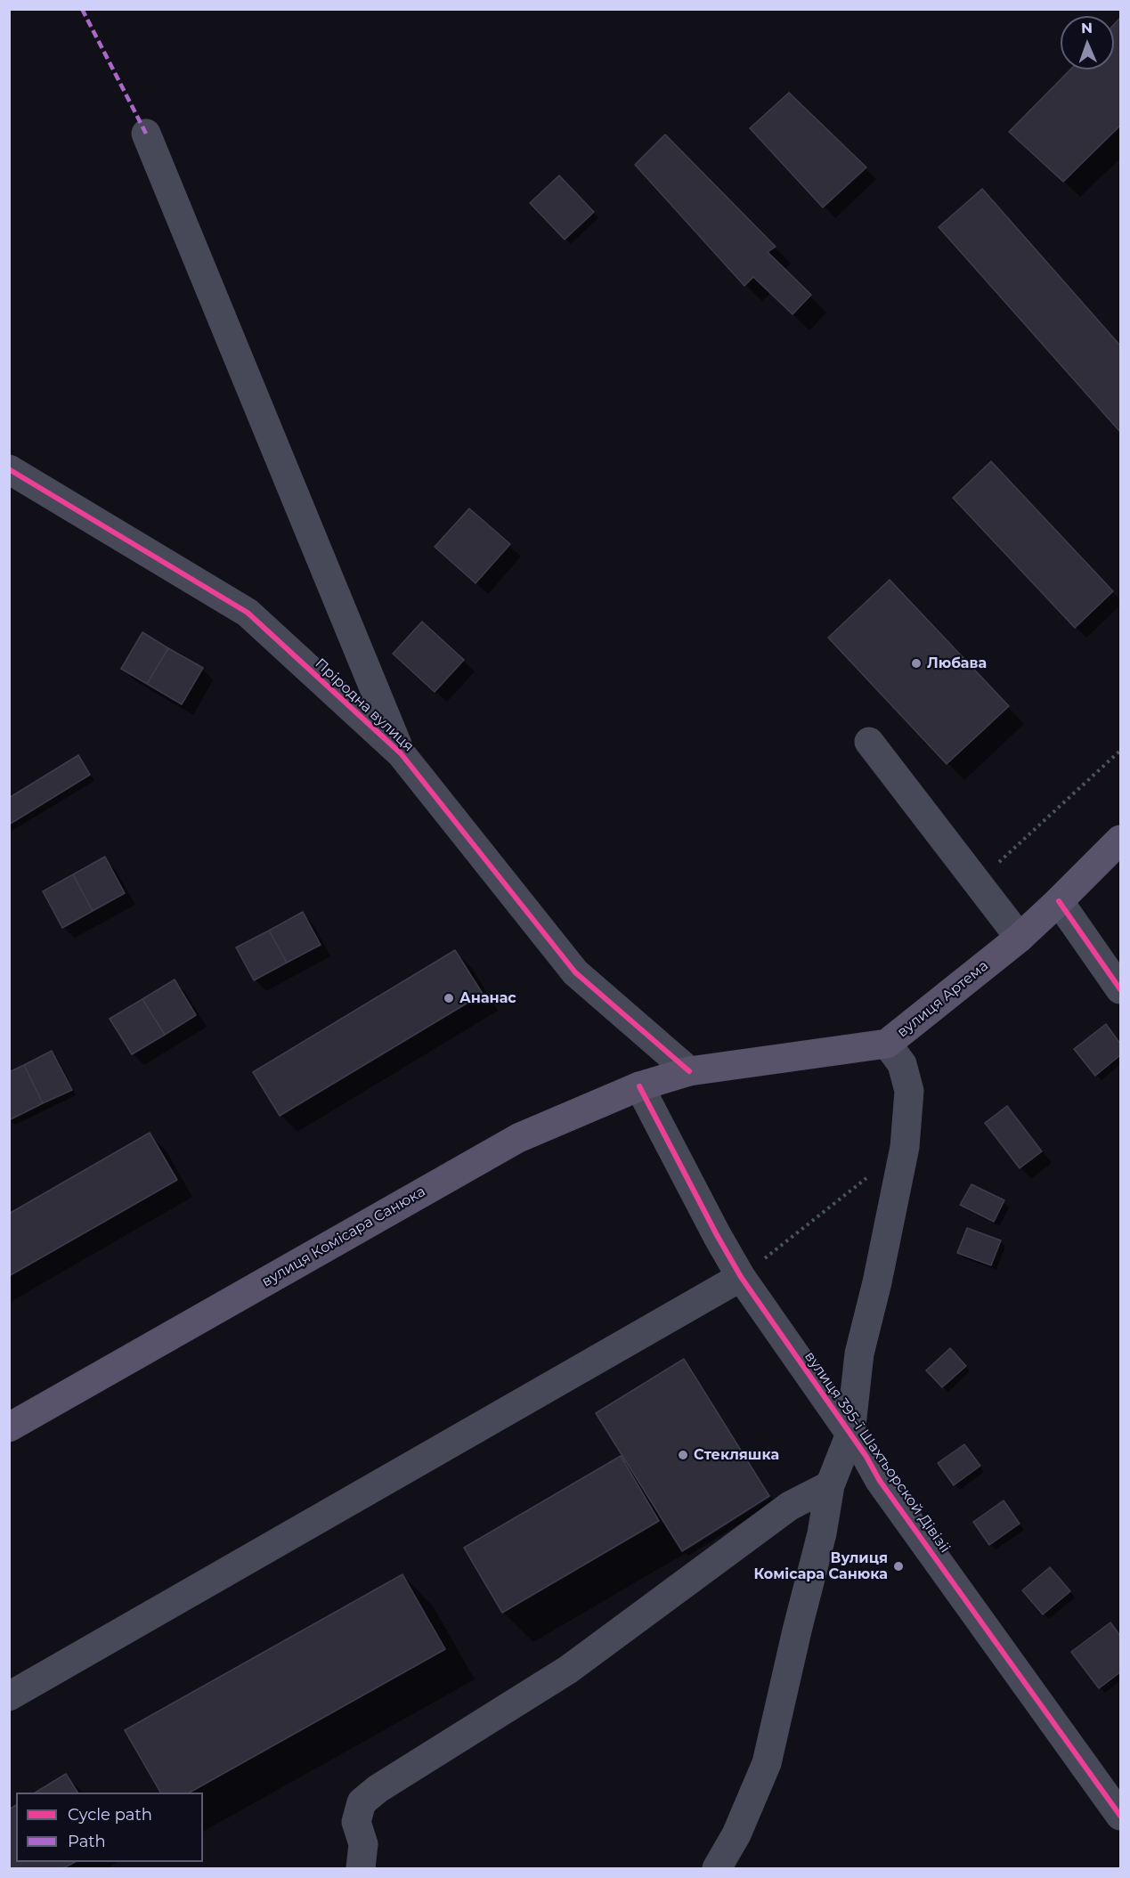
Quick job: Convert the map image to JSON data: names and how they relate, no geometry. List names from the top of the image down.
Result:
{
  "streets": {
    "main road": ["вулиця Артема", "вулиця Комісара Санюка"],
    "street": ["Пріродна вулиця", "вулиця 395-ї Шахтьорской Дівізіі"]
  },
  "crossings": [
    ["Пріродна вулиця", "вулиця Артема"],
    ["Пріродна вулиця", "вулиця Комісара Санюка"],
    ["вулиця Артема", "вулиця Комісара Санюка"],
    ["вулиця Артема", "вулиця 395-ї Шахтьорской Дівізіі"],
    ["вулиця Комісара Санюка", "вулиця 395-ї Шахтьорской Дівізіі"]
  ],
  "places": [
    "Любава",
    "Ананас",
    "Стекляшка",
    "Вулиця Комісара Санюка"
  ],
  "legend": ["Cycle path", "Path"],
  "north": "top"
}
